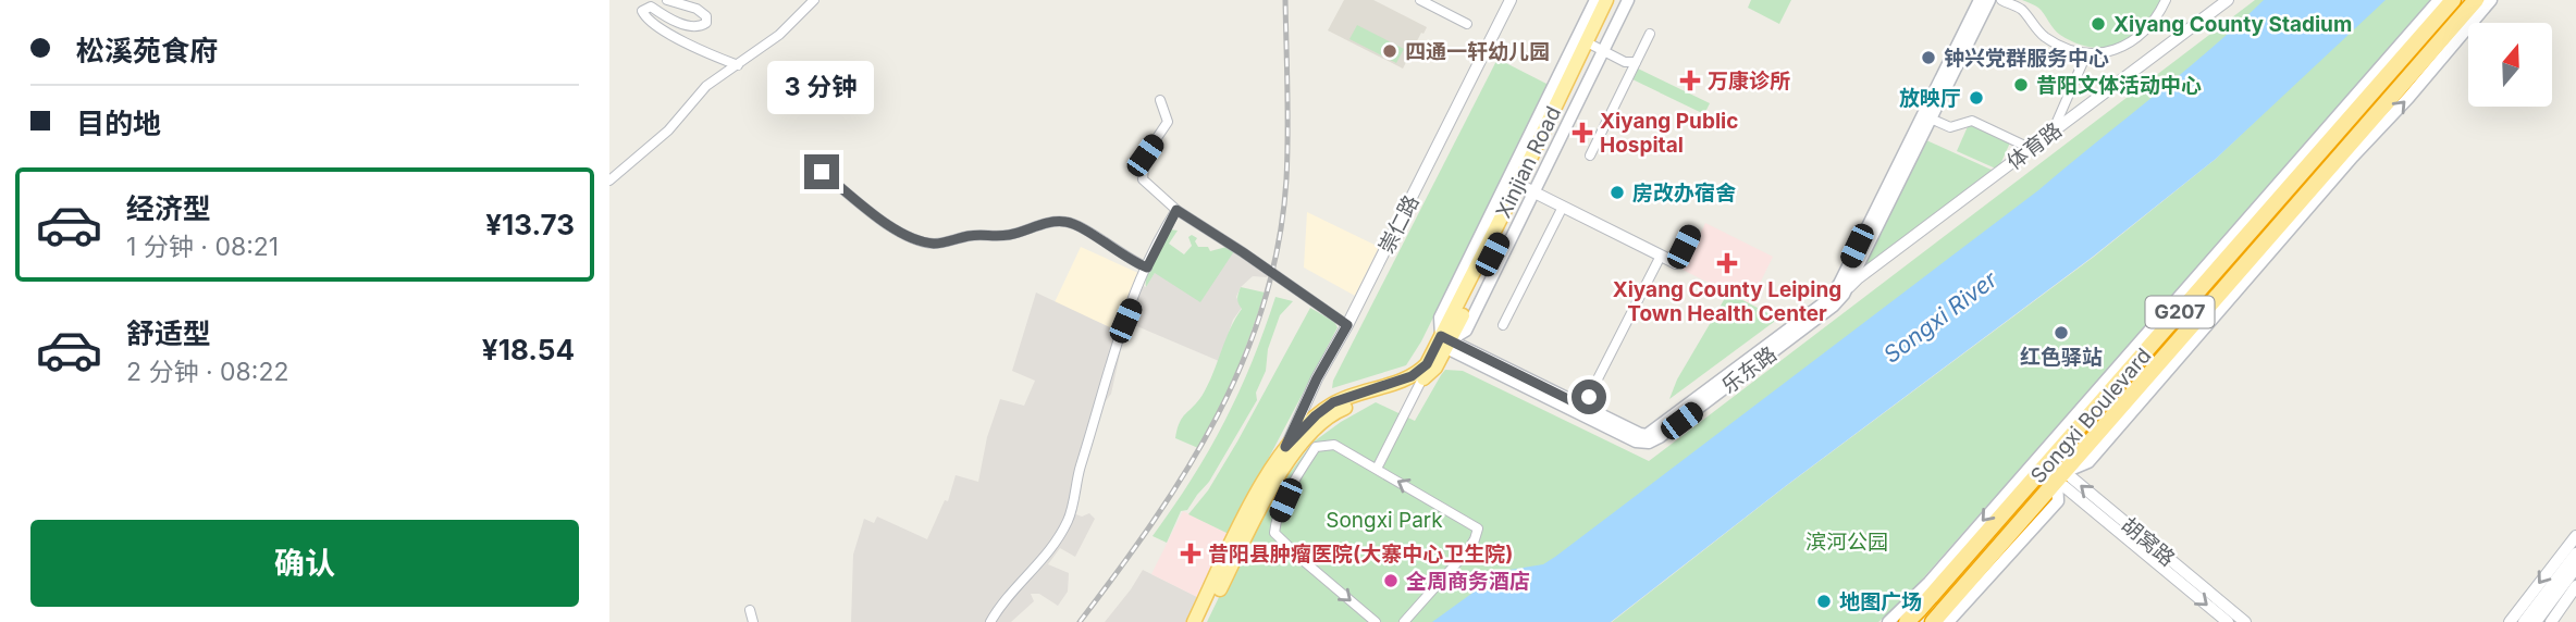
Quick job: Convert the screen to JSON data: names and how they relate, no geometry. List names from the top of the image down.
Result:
{
  "streets": {
    "highway": ["G207", "Songxi Boulevard"],
    "main road": ["Xinjian Road", "乐东路"],
    "street": ["体育路", "崇仁路", "胡窝路"]
  },
  "crossings": [
    ["体育路", "乐东路"],
    ["Xinjian Road", "崇仁路"],
    ["Xinjian Road", "乐东路"],
    ["Songxi Boulevard", "胡窝路"]
  ],
  "water": ["Songxi River"],
  "parks": ["Songxi Park", "滨河公园"],
  "places": {
    "other": [
      "Xiyang County Stadium",
      "四通一轩幼儿园",
      "钟兴党群服务中心",
      "昔阳文体活动中心",
      "放映厅",
      "房改办宿舍",
      "红色驿站",
      "全周商务酒店",
      "地图广场"
    ],
    "health": [
      "万康诊所",
      "Xiyang Public Hospital",
      "Xiyang County Leiping Town Health Center",
      "昔阳县肿瘤医院(大寨中心卫生院)"
    ]
  },
  "north": "top",
  "page": {
    "banner": ["松溪苑食府", "目的地"],
    "bubble": "3 分钟",
    "list": [
      {
        "name": "经济型",
        "note": "1 分钟 · 08:21",
        "value": "¥13.73"
      },
      {
        "name": "舒适型",
        "note": "2 分钟 · 08:22",
        "value": "¥18.54"
      }
    ],
    "buttons": "确认"
  }
}
